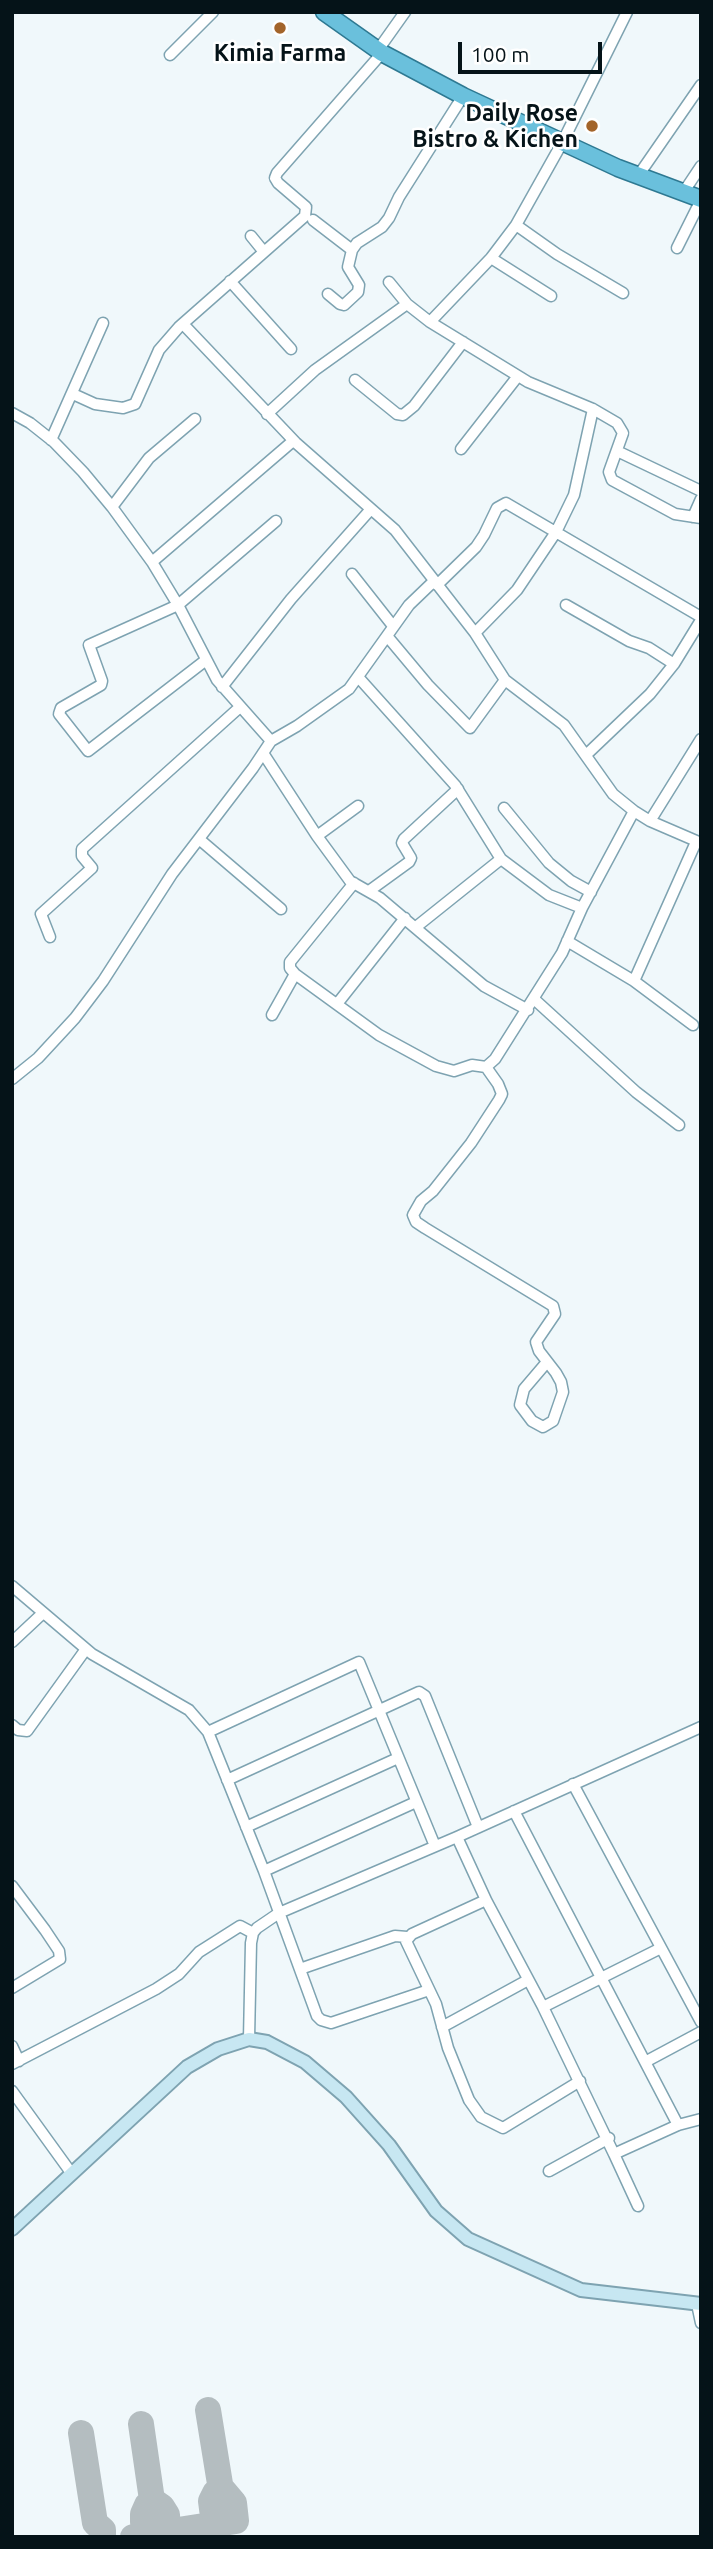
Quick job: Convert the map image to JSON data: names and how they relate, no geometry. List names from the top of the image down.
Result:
{
  "places": ["Kimia Farma", "Daily Rose Bistro & Kichen"],
  "scale_bar": "100 m"
}
